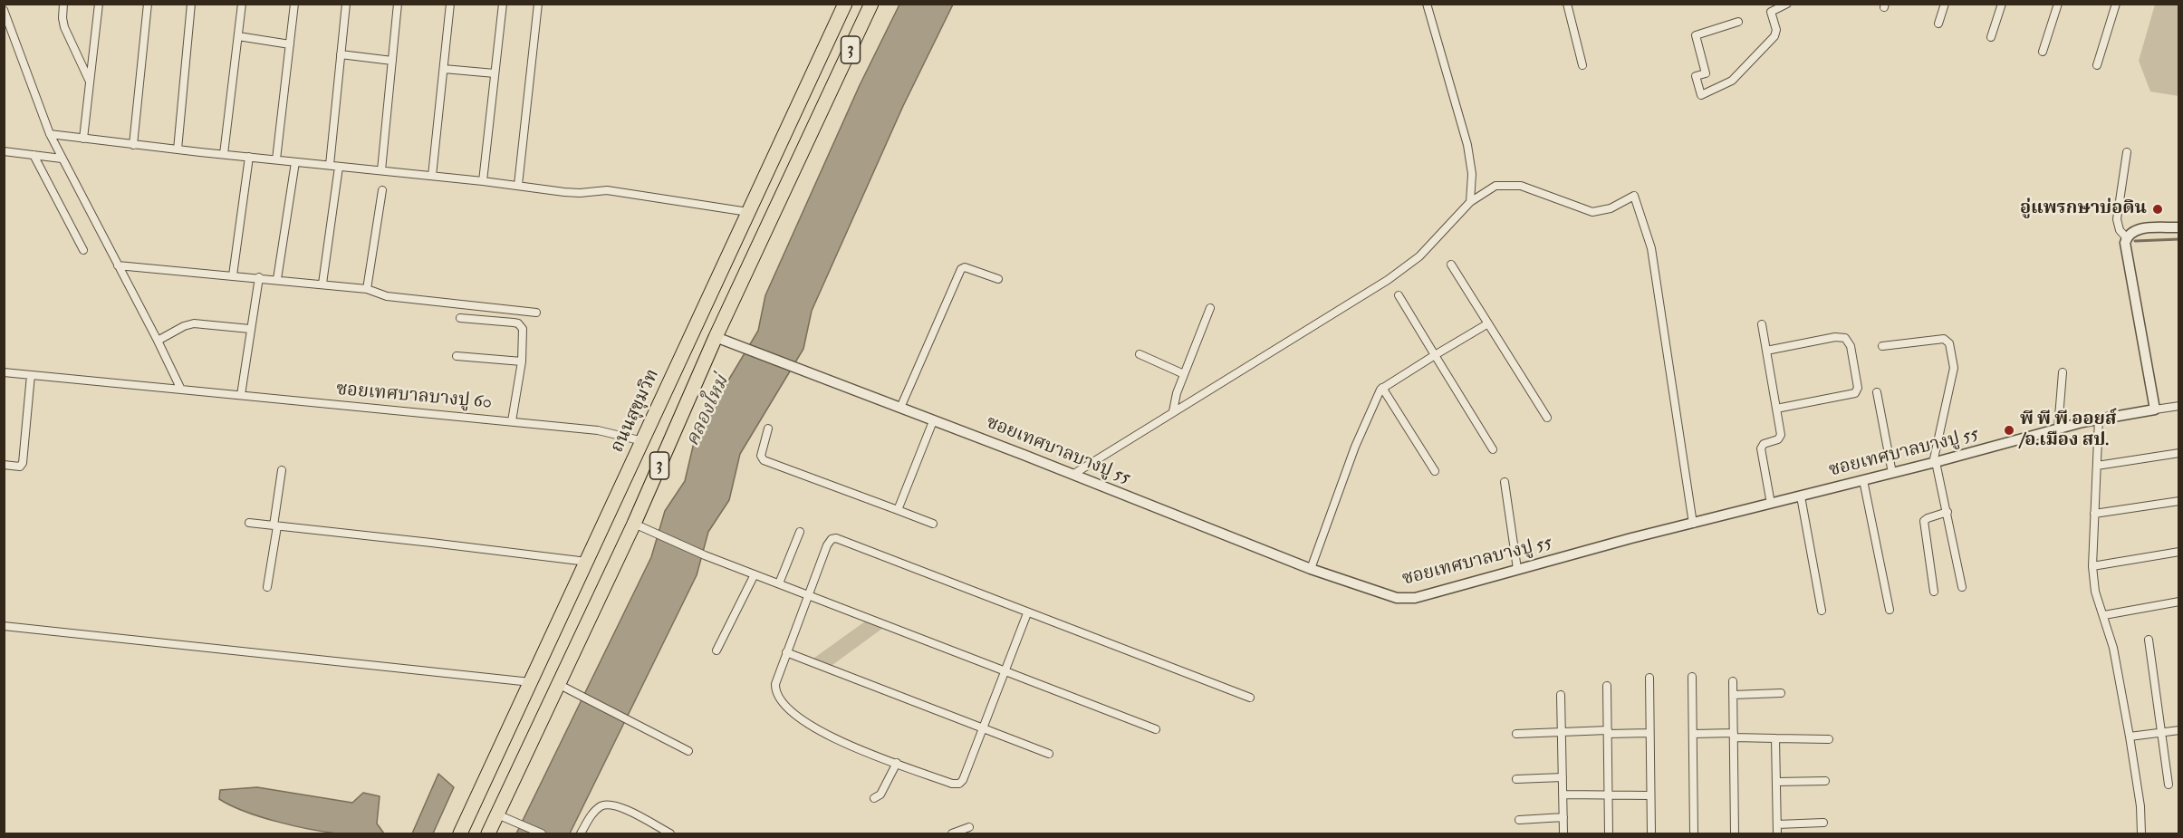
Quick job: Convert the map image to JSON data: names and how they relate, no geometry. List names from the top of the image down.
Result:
{
  "streets": {
    "highway": ["3", "ถนนสุขุมวิท"],
    "street": ["ซอยเทศบาลบางปู 60", "ซอยเทศบาลบางปู 55"]
  },
  "crossings": [
    ["3", "ซอยเทศบาลบางปู 55"],
    ["ซอยเทศบาลบางปู 60", "ถนนสุขุมวิท"]
  ],
  "water": ["คลองใหม่"],
  "places": ["อู่แพรกษาบ่อดิน", "พี พี พี ออยส์ /อ.เมือง สป."]
}
